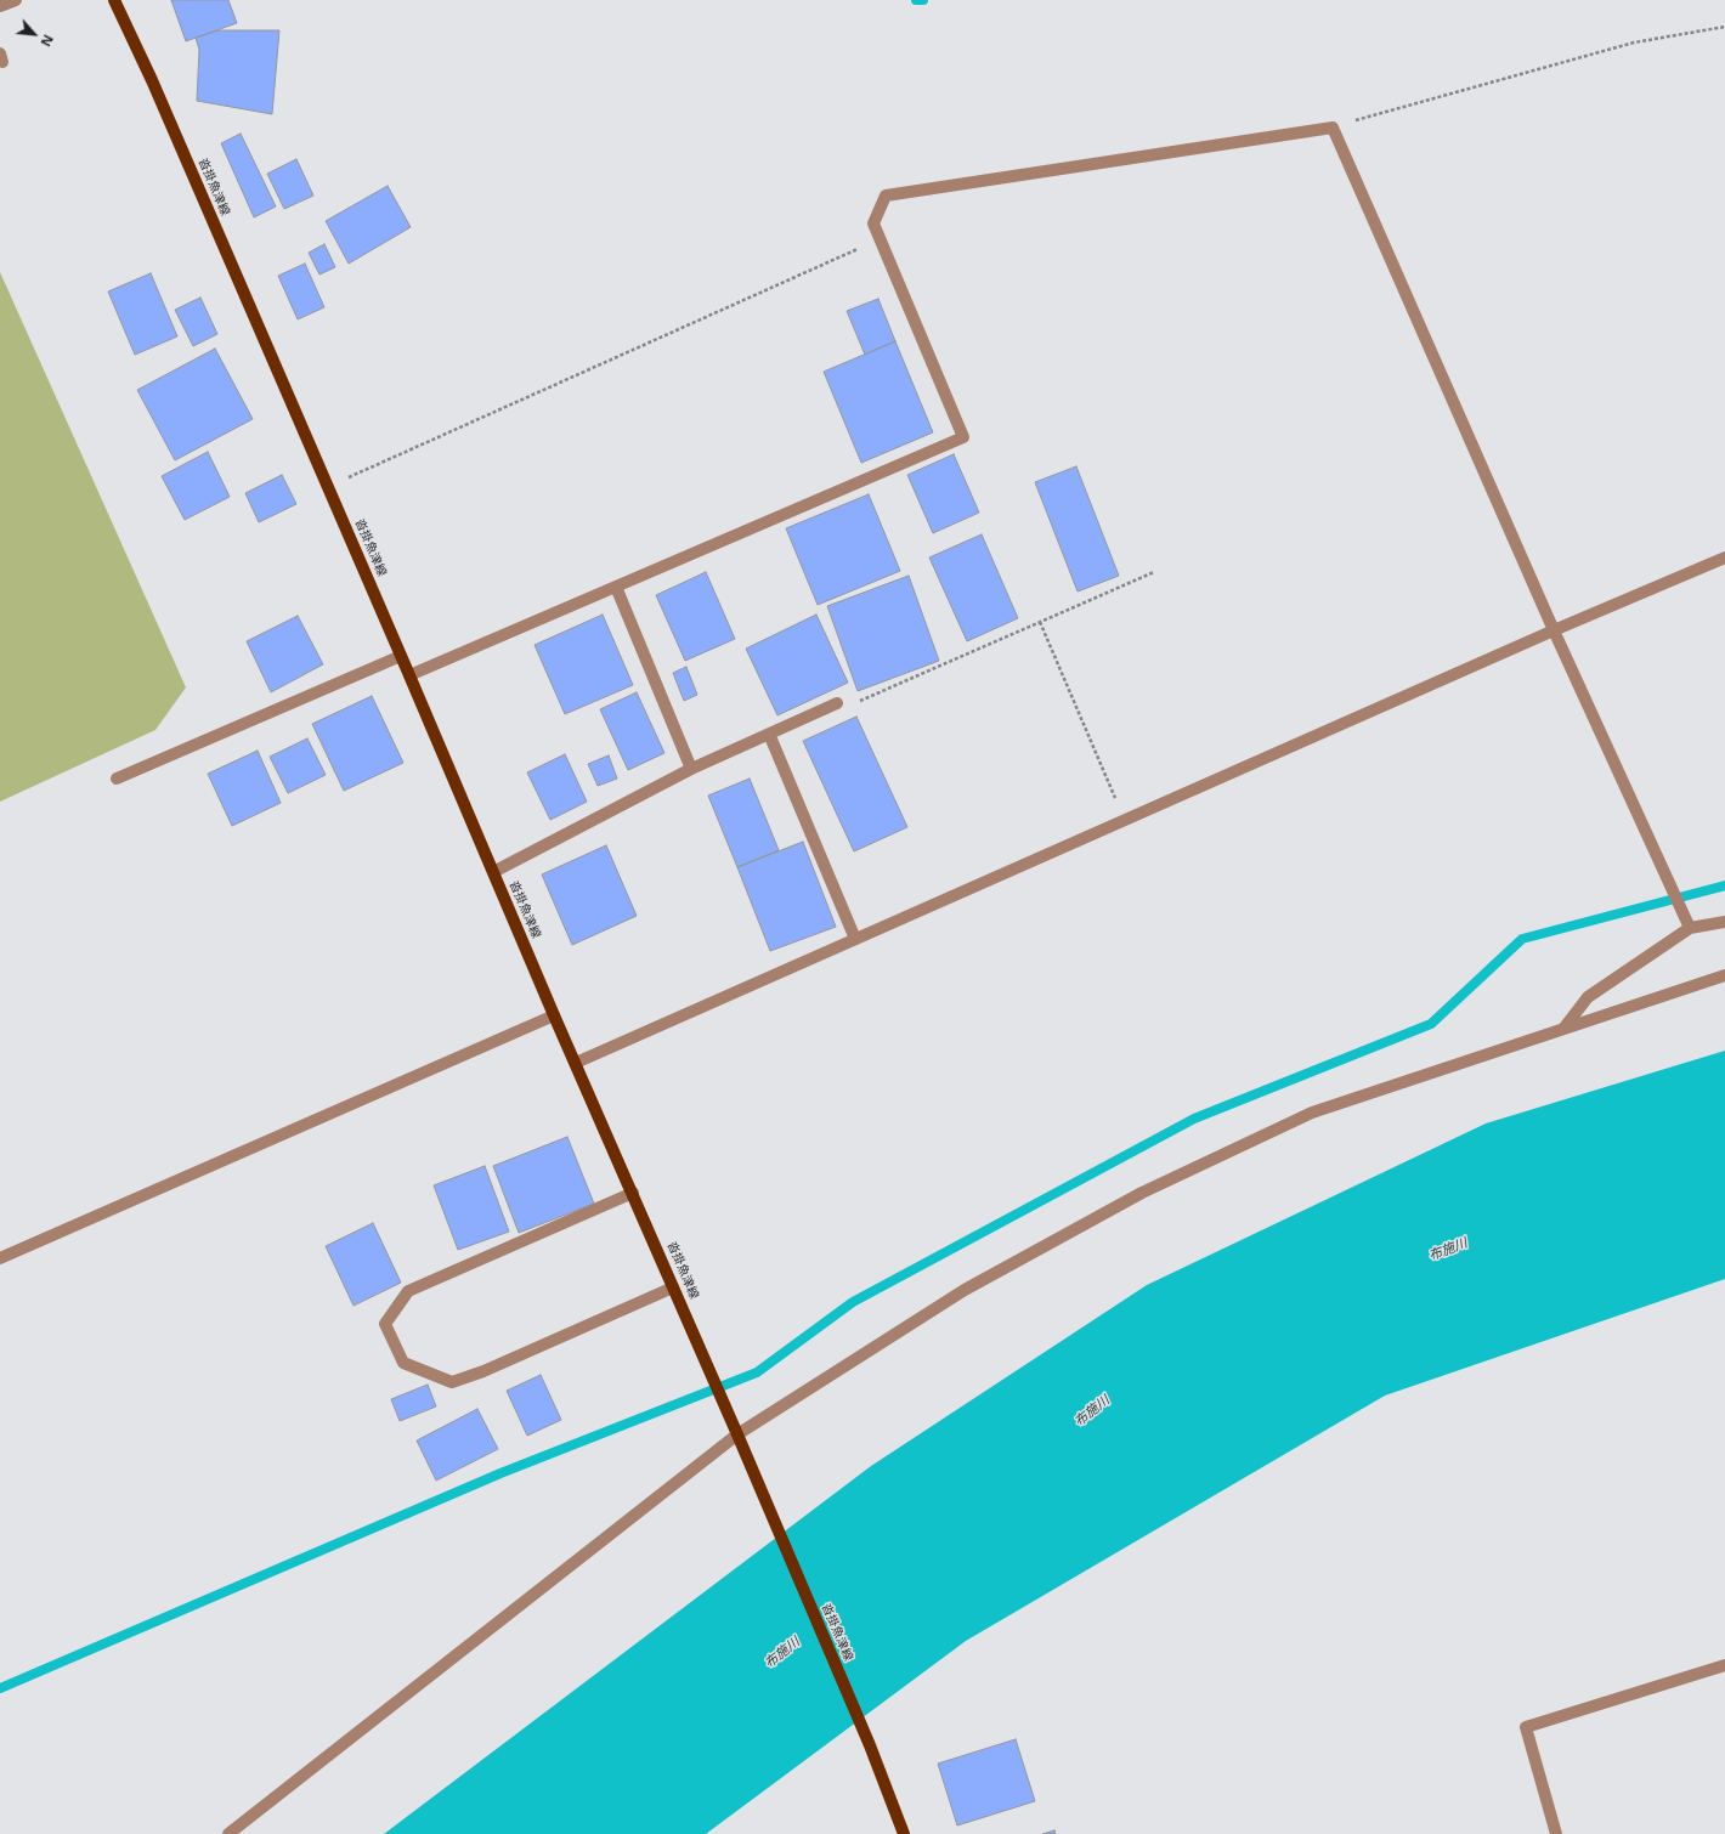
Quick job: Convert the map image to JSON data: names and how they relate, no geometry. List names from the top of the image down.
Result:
{
  "streets": {
    "main road": ["沓掛魚津線"]
  },
  "water": ["布施川"],
  "north": "bottom right"
}
